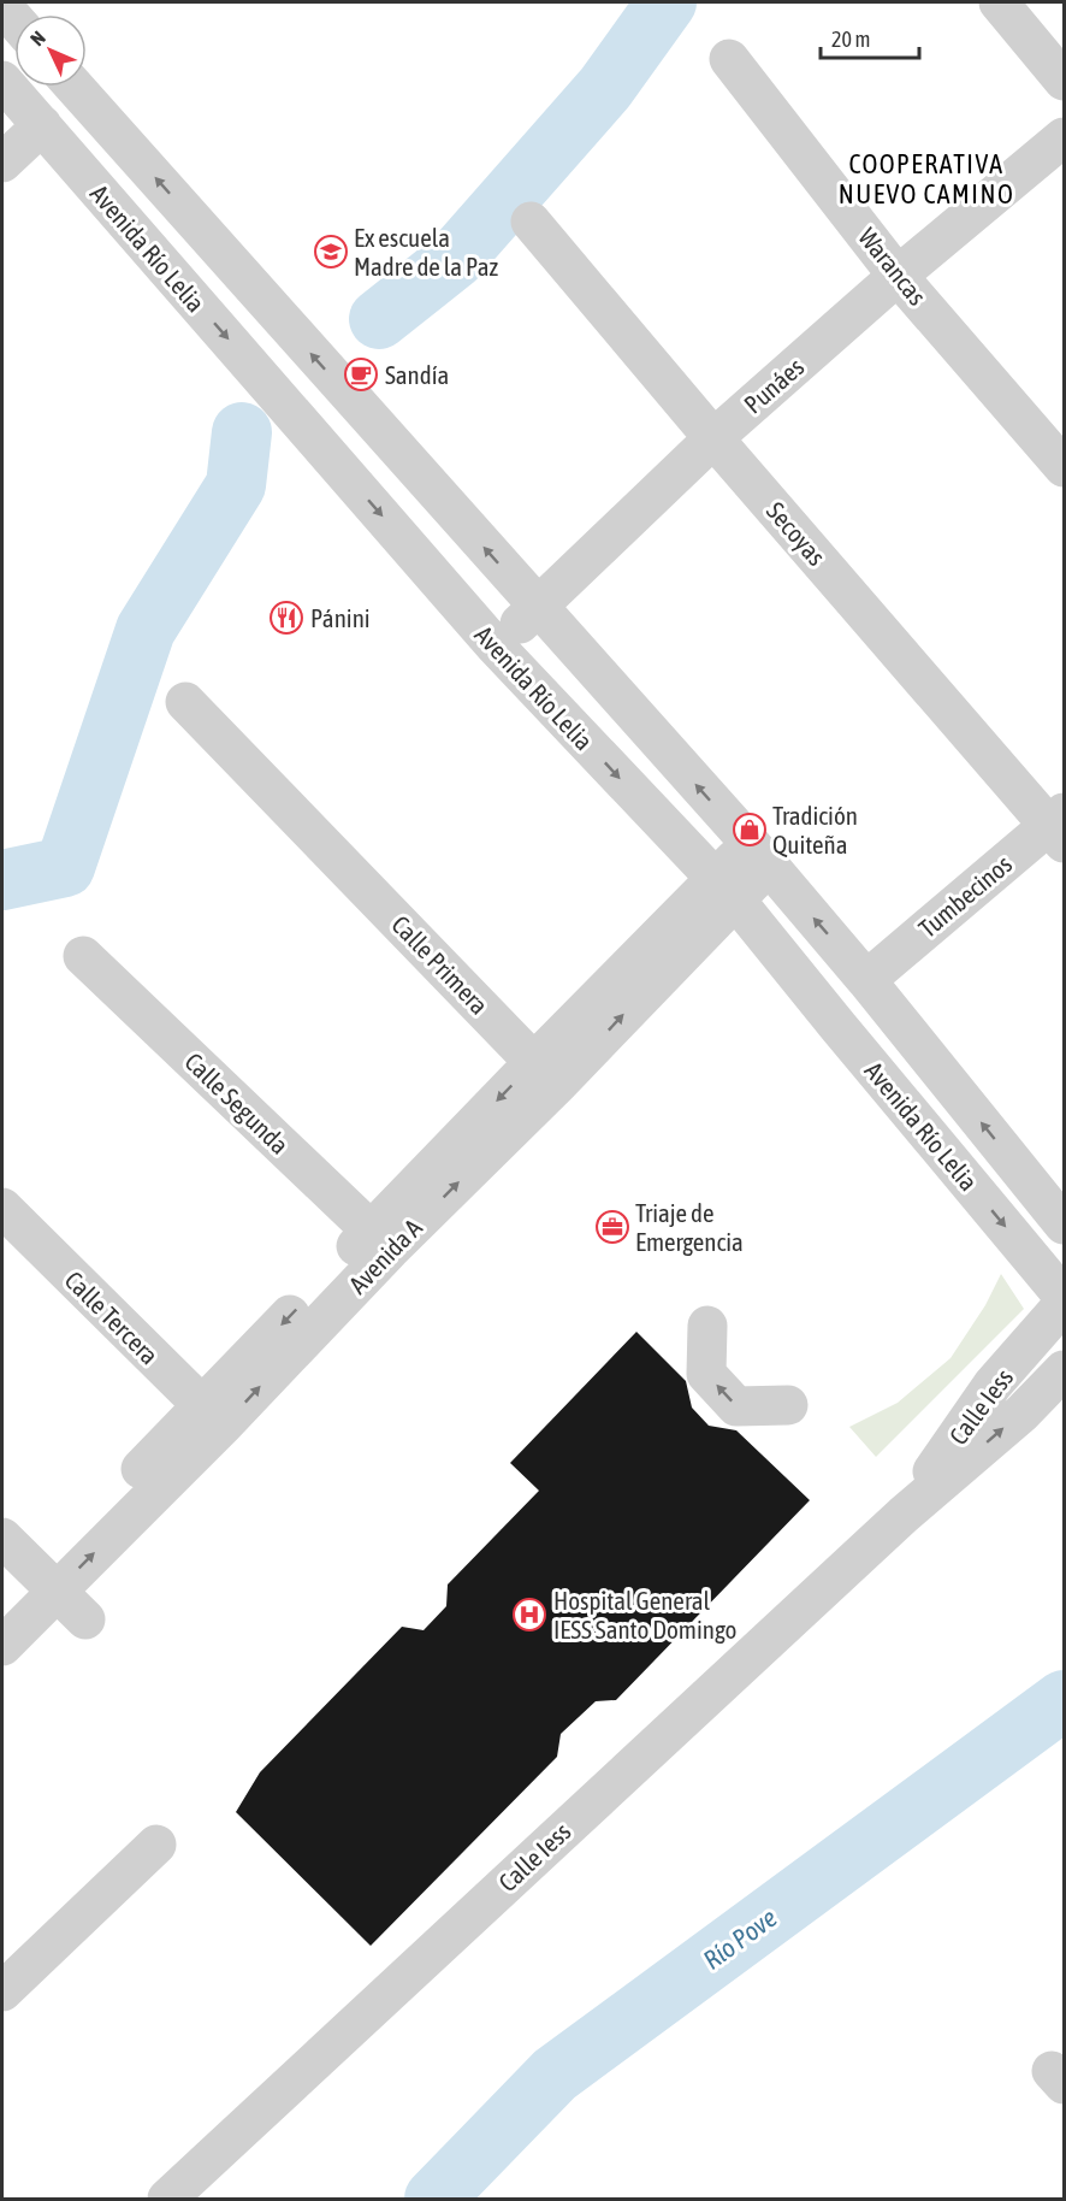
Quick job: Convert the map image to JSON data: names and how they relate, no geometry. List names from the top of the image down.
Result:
{
  "streets": {
    "street": [
      "Avenida Río Lelia",
      "Warancas",
      "Punáes",
      "Secoyas",
      "Tumbecinos",
      "Calle Primera",
      "Calle Segunda",
      "Avenida A",
      "Calle Tercera",
      "Calle Iess"
    ]
  },
  "crossings": [
    ["Avenida Río Lelia", "Punáes"],
    ["Avenida Río Lelia", "Tumbecinos"],
    ["Avenida Río Lelia", "Avenida A"],
    ["Warancas", "Punáes"],
    ["Punáes", "Secoyas"],
    ["Secoyas", "Tumbecinos"],
    ["Calle Primera", "Avenida A"],
    ["Calle Segunda", "Avenida A"],
    ["Avenida A", "Calle Tercera"]
  ],
  "districts": ["COOPERATIVA NUEVO CAMINO"],
  "water": ["Río Pove"],
  "places": {
    "school or university": ["Ex escuela Madre de la Paz"],
    "cafe": ["Sandía"],
    "restaurant": ["Pánini"],
    "shop": ["Tradición Quiteña"],
    "office": ["Triaje de Emergencia"],
    "hospital": ["Hospital General IESS Santo Domingo"]
  },
  "scale_bar": "20 m",
  "north": "top left"
}
